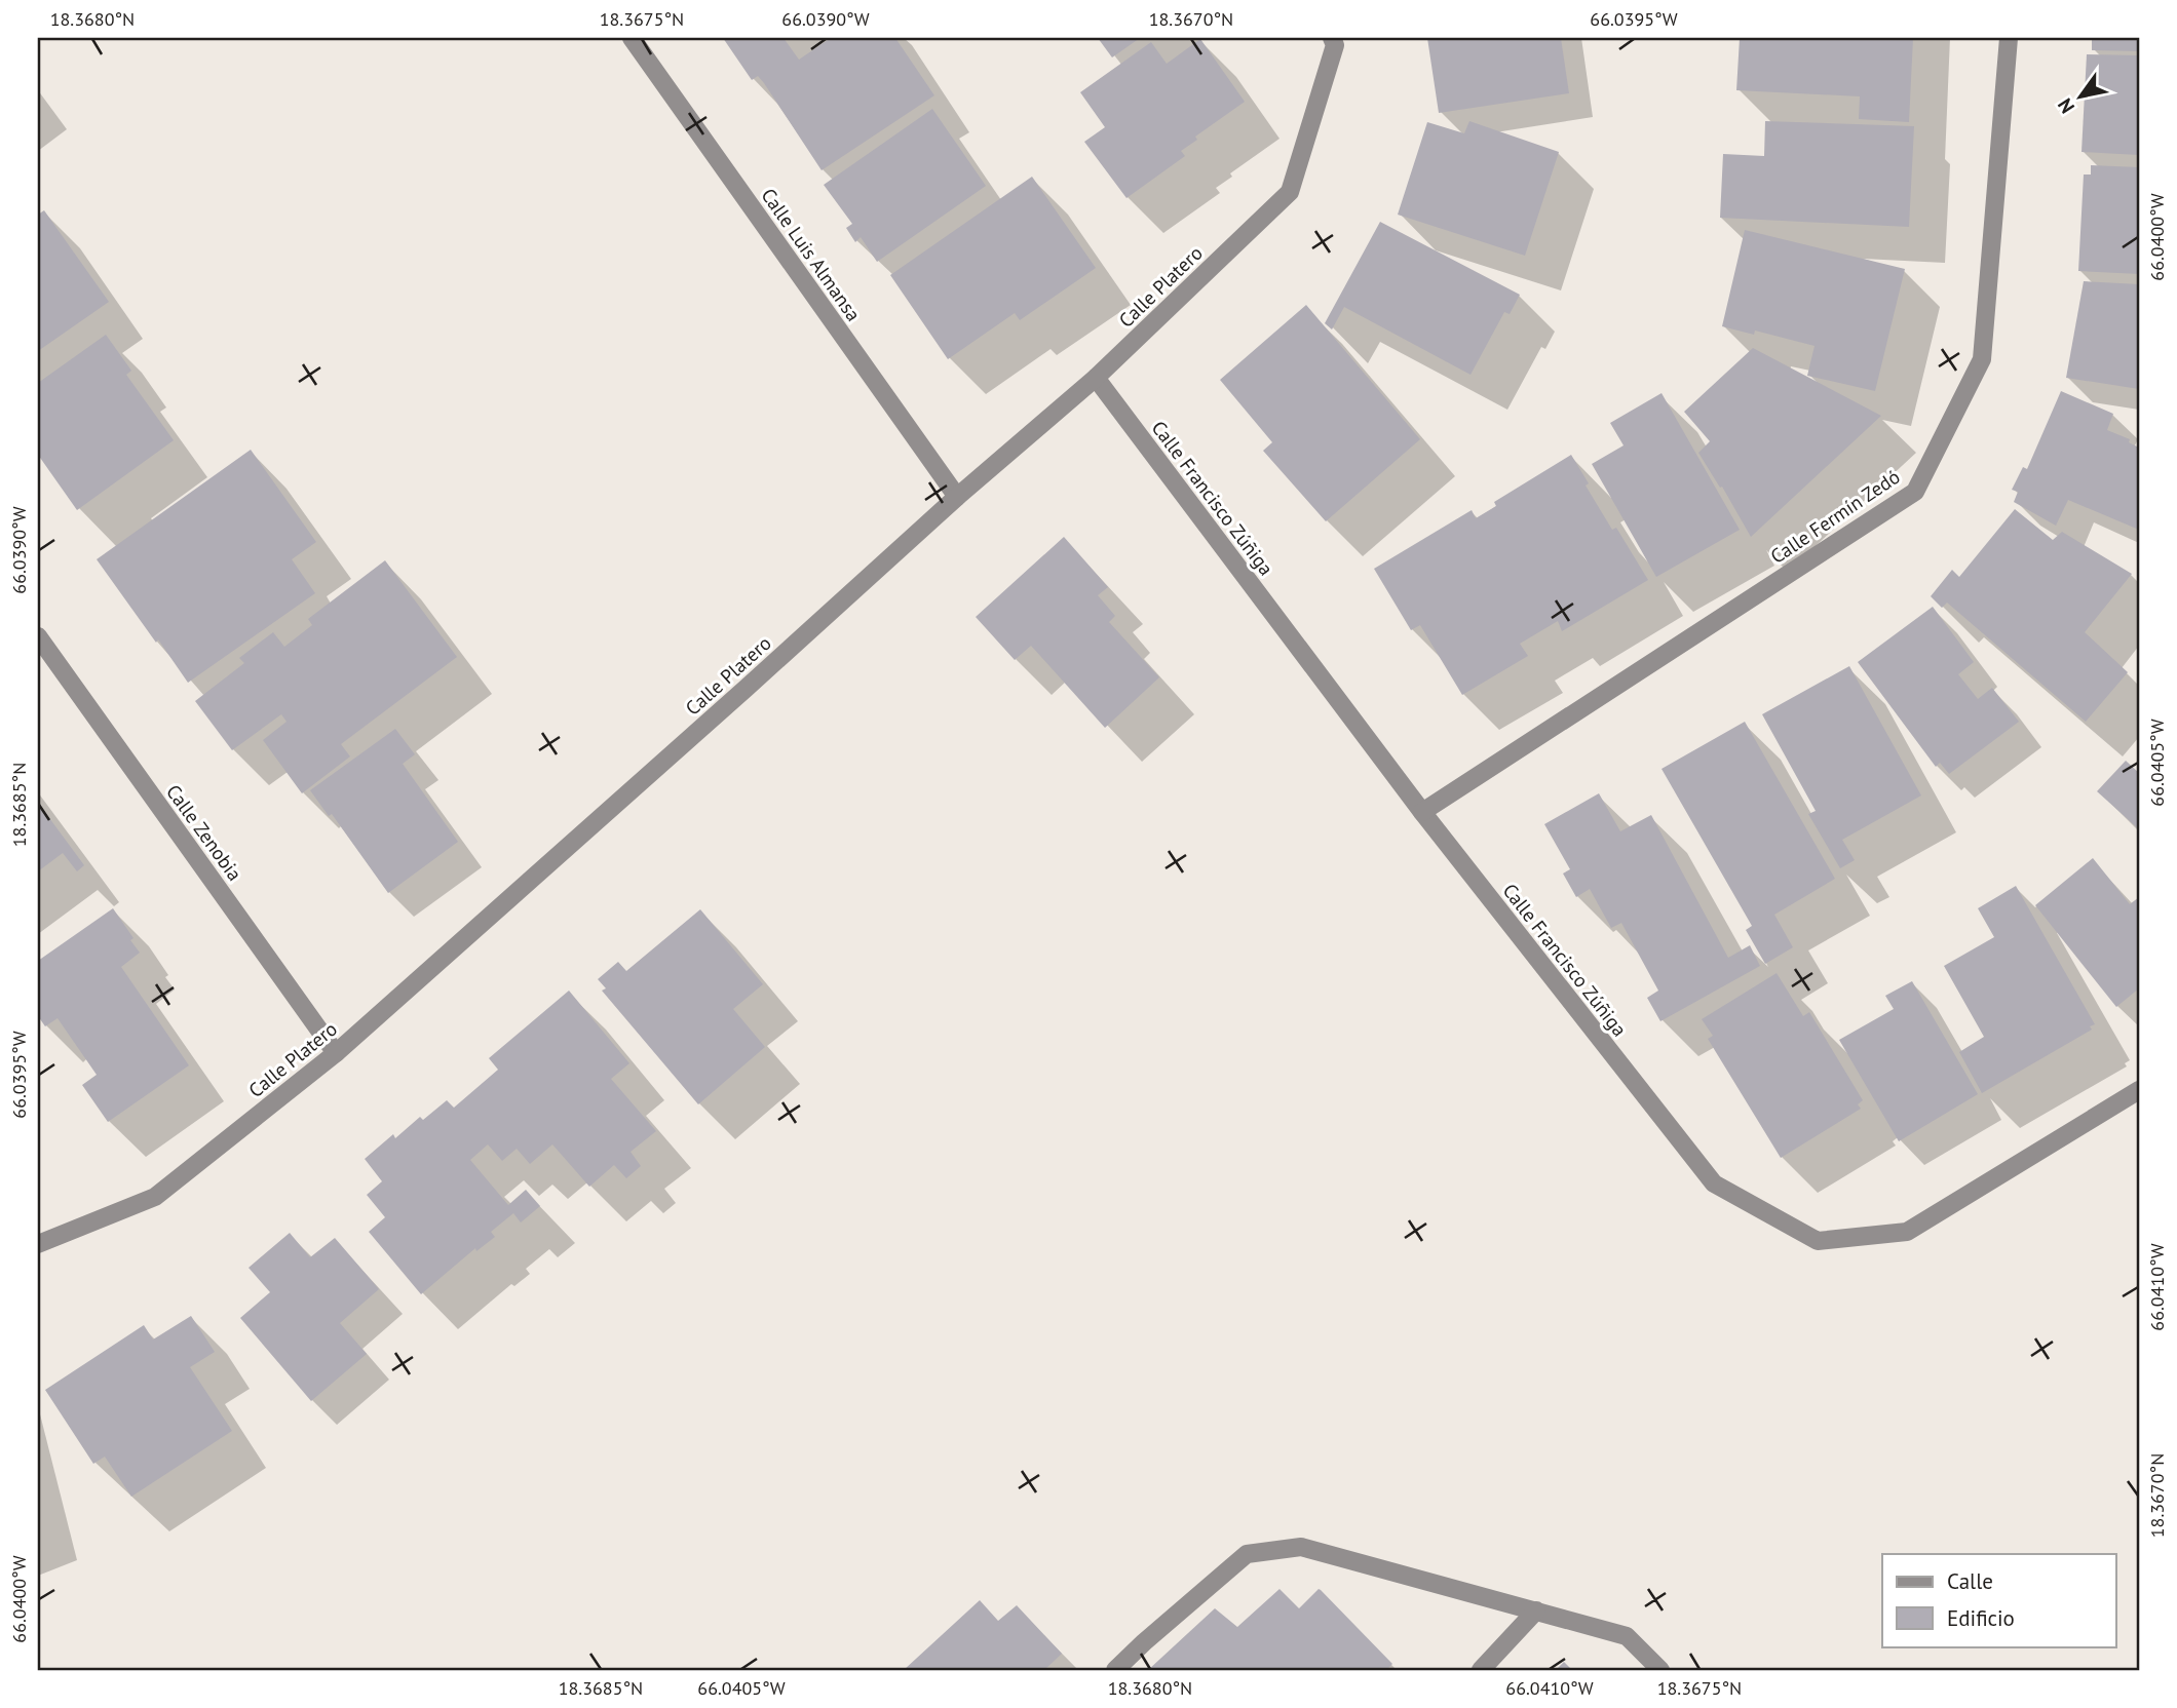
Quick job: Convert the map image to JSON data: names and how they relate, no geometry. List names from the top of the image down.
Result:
{
  "streets": {
    "street": [
      "Calle Luis Almansa",
      "Calle Platero",
      "Calle Francisco Zúñiga",
      "Calle Fermín Zedó",
      "Calle Zenobia"
    ]
  },
  "crossings": [
    ["Calle Luis Almansa", "Calle Platero"],
    ["Calle Platero", "Calle Francisco Zúñiga"],
    ["Calle Platero", "Calle Zenobia"],
    ["Calle Francisco Zúñiga", "Calle Fermín Zedó"]
  ],
  "legend": ["Calle", "Edificio"],
  "north": "bottom left",
  "coordinates": [
    "18.3680°N",
    "18.3675°N",
    "66.0390°W",
    "18.3670°N",
    "66.0395°W",
    "66.0400°W",
    "66.0405°W",
    "18.3685°N",
    "66.0410°W"
  ]
}
